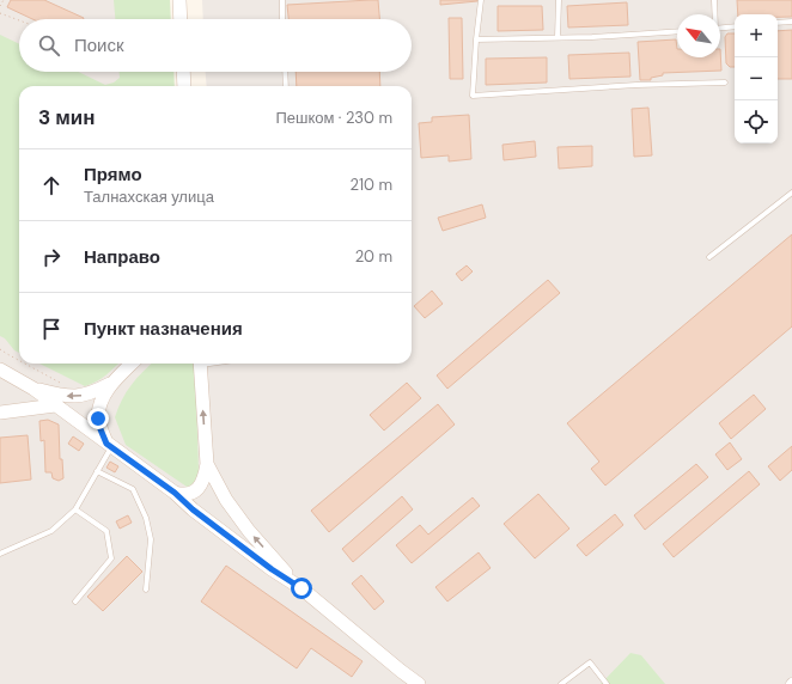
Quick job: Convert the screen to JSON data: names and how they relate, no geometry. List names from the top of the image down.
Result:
{
  "north": "top left",
  "page": {
    "map_buttons": ["+", "−"],
    "search": "Поиск",
    "heading": ["3 мин", "Пешком · 230 m"],
    "list": [
      ["Прямо", "Талнахская улица", "210 m"],
      ["Направо", "20 m"],
      "Пункт назначения"
    ]
  }
}
